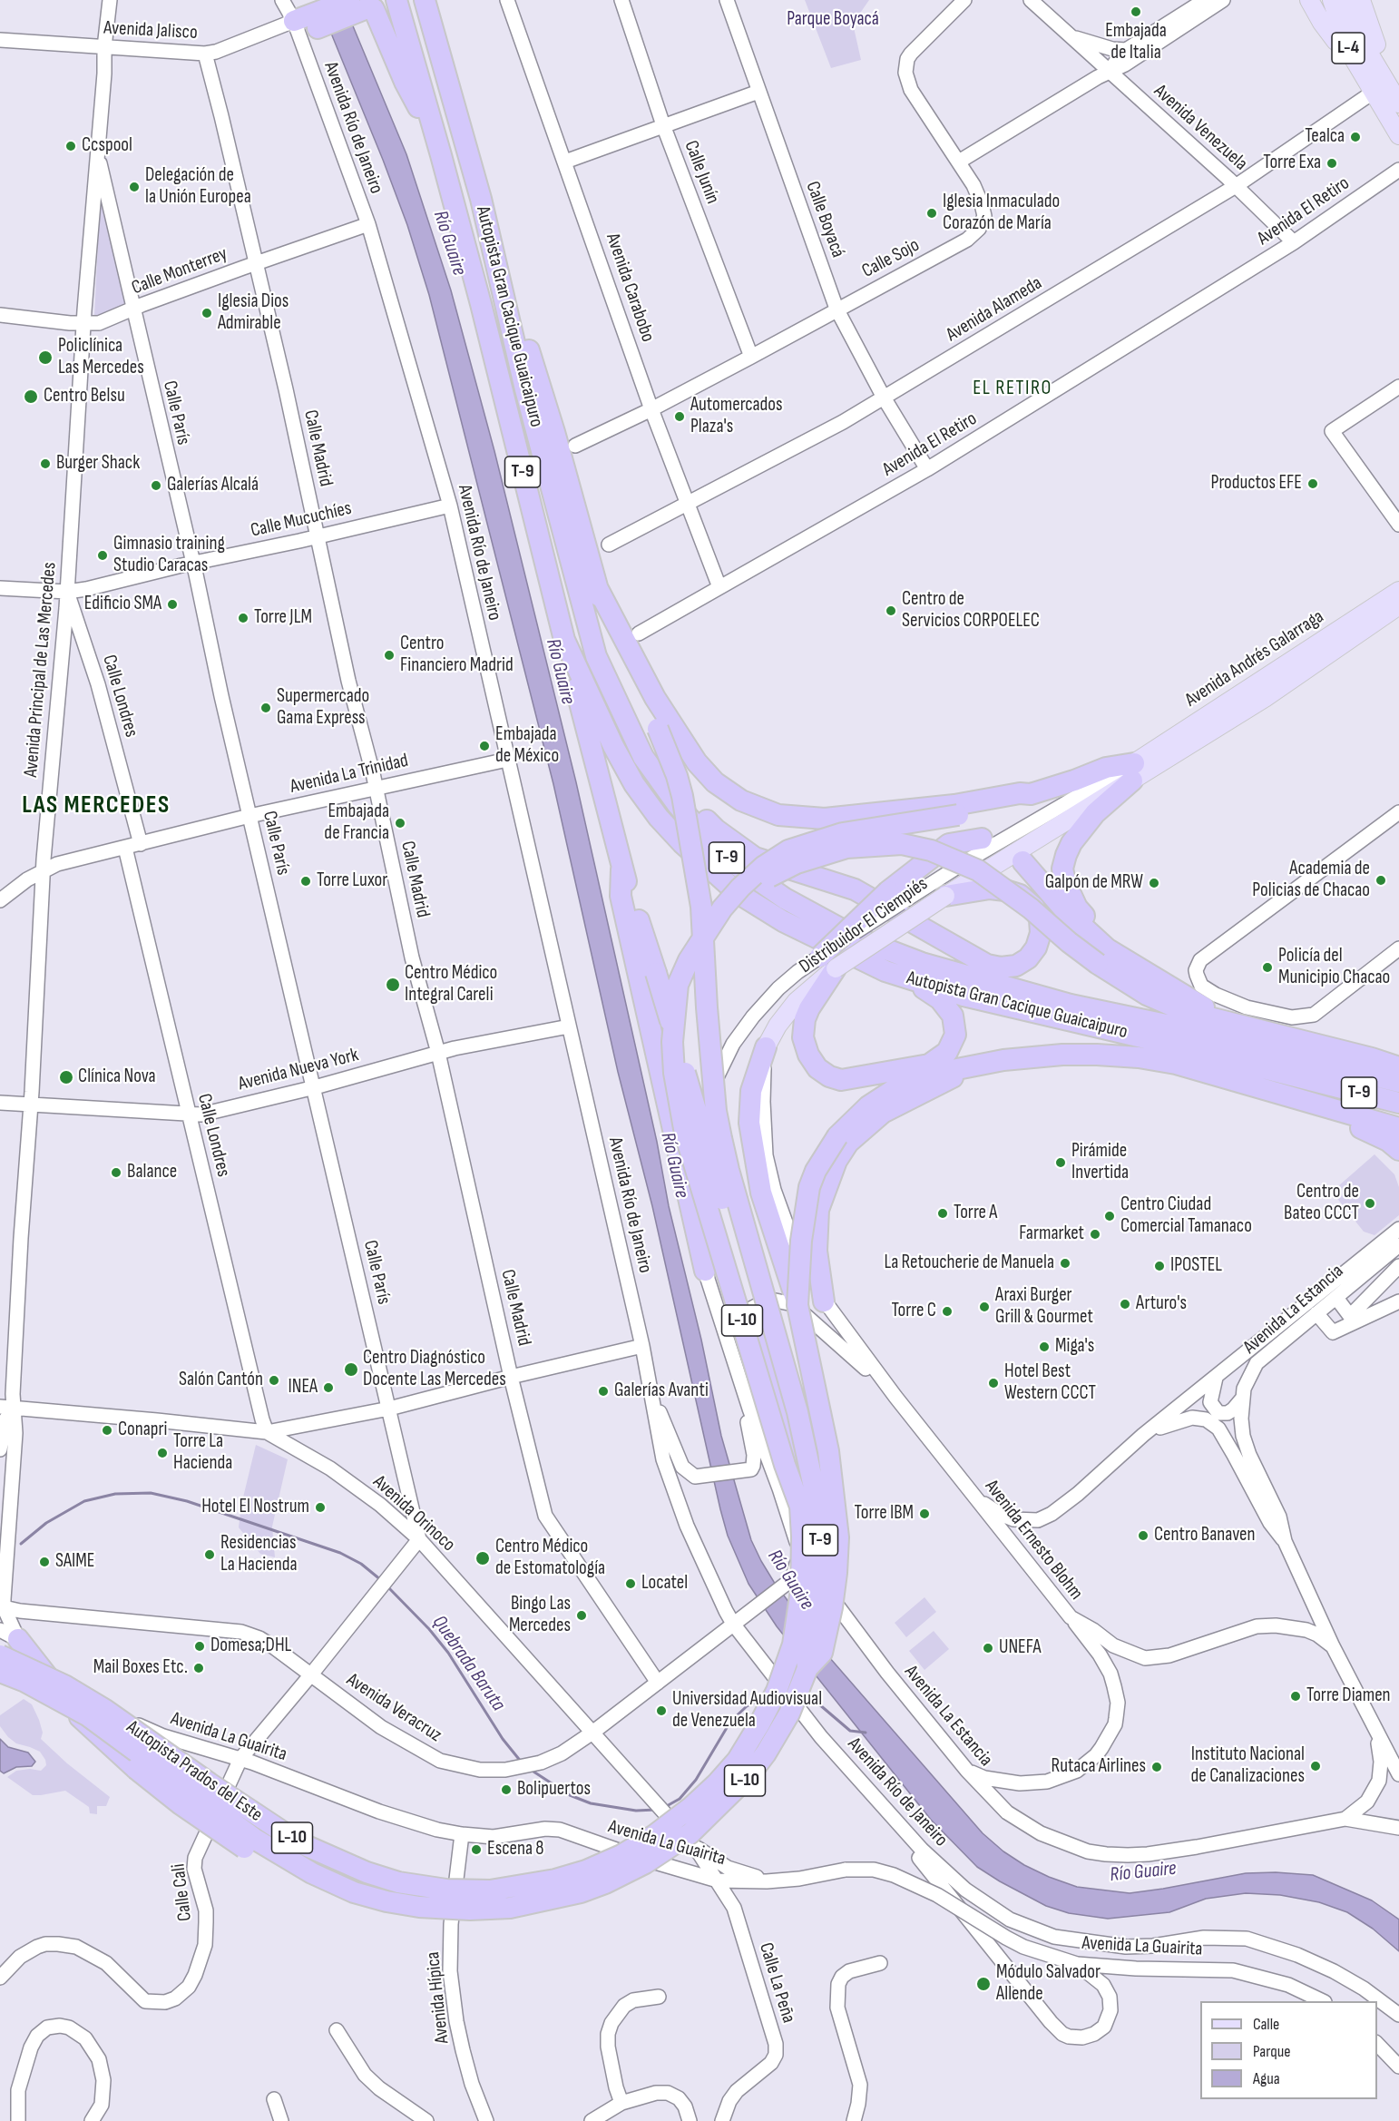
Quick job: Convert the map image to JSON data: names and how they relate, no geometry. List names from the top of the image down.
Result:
{
  "streets": {
    "highway": [
      "Autopista Gran Cacique Guaicaipuro",
      "T-9",
      "L-10",
      "Autopista Prados del Este"
    ],
    "main road": ["L-4", "Avenida Andrés Galarraga", "Distribuidor El Ciempiés"],
    "street": [
      "Avenida Jalisco",
      "Avenida Río de Janeiro",
      "Avenida Venezuela",
      "Calle Junín",
      "Avenida El Retiro",
      "Calle Boyacá",
      "Calle Sojo",
      "Calle Monterrey",
      "Avenida Carabobo",
      "Avenida Alameda",
      "Calle París",
      "Calle Madrid",
      "Calle Mucuchíes",
      "Avenida Principal de Las Mercedes",
      "Calle Londres",
      "Avenida La Trinidad",
      "Avenida Nueva York",
      "Avenida La Estancia",
      "Avenida Orinoco",
      "Avenida Ernesto Blohm",
      "Avenida Veracruz",
      "Avenida La Guairita",
      "Calle Cali",
      "Calle La Peña",
      "Avenida Hípica"
    ]
  },
  "crossings": [
    ["Avenida Jalisco", "Avenida Río de Janeiro"],
    ["Avenida Jalisco", "Calle Madrid"],
    ["Avenida Jalisco", "Avenida Principal de Las Mercedes"],
    ["L-4", "Avenida Alameda"],
    ["Avenida Río de Janeiro", "Calle Monterrey"],
    ["Avenida Río de Janeiro", "Calle Mucuchíes"],
    ["Avenida Río de Janeiro", "Avenida La Trinidad"],
    ["Avenida Río de Janeiro", "Avenida Nueva York"],
    ["Avenida Río de Janeiro", "L-10"],
    ["Avenida Río de Janeiro", "Avenida Veracruz"],
    ["Avenida Venezuela", "Avenida El Retiro"],
    ["Avenida Venezuela", "Avenida Alameda"],
    ["Calle Junín", "Calle Sojo"],
    ["Avenida El Retiro", "Calle Boyacá"],
    ["Avenida El Retiro", "Avenida Carabobo"],
    ["Calle Boyacá", "Calle Sojo"],
    ["Calle Boyacá", "Avenida Alameda"],
    ["Calle Sojo", "Avenida Carabobo"],
    ["Calle Monterrey", "Calle París"],
    ["Calle Monterrey", "Calle Madrid"],
    ["Calle Monterrey", "Avenida Principal de Las Mercedes"],
    ["Avenida Carabobo", "Avenida Alameda"],
    ["Autopista Gran Cacique Guaicaipuro", "T-9"],
    ["Calle París", "Calle Mucuchíes"],
    ["Calle París", "Avenida Principal de Las Mercedes"],
    ["Calle París", "Avenida La Trinidad"],
    ["Calle París", "Avenida Nueva York"],
    ["Calle París", "Avenida Orinoco"],
    ["Calle París", "Calle Cali"],
    ["Calle Madrid", "Calle Mucuchíes"],
    ["Calle Madrid", "Avenida La Trinidad"],
    ["Calle Madrid", "Avenida Nueva York"],
    ["Calle Madrid", "Avenida Veracruz"],
    ["T-9", "Autopista Prados del Este"],
    ["Calle Mucuchíes", "Avenida Principal de Las Mercedes"],
    ["Calle Mucuchíes", "Calle Londres"],
    ["Avenida Andrés Galarraga", "Distribuidor El Ciempiés"],
    ["Avenida Principal de Las Mercedes", "Calle Londres"],
    ["Avenida Principal de Las Mercedes", "Avenida La Trinidad"],
    ["Avenida Principal de Las Mercedes", "Avenida Nueva York"],
    ["Avenida Principal de Las Mercedes", "L-10"],
    ["Avenida Principal de Las Mercedes", "Avenida Orinoco"],
    ["Avenida Principal de Las Mercedes", "Avenida Veracruz"],
    ["Avenida Principal de Las Mercedes", "Avenida La Guairita"],
    ["Calle Londres", "Avenida La Trinidad"],
    ["Calle Londres", "Avenida Nueva York"],
    ["Calle Londres", "Avenida Orinoco"],
    ["Distribuidor El Ciempiés", "Avenida La Estancia"],
    ["Distribuidor El Ciempiés", "Avenida Ernesto Blohm"],
    ["Avenida La Estancia", "Avenida Ernesto Blohm"],
    ["L-10", "Avenida Orinoco"],
    ["L-10", "Avenida La Guairita"],
    ["L-10", "Autopista Prados del Este"],
    ["L-10", "Calle La Peña"],
    ["Avenida Orinoco", "Avenida Veracruz"],
    ["Avenida Orinoco", "Calle Cali"],
    ["Avenida Orinoco", "Calle La Peña"],
    ["Avenida Veracruz", "Calle Cali"],
    ["Avenida La Guairita", "Calle Cali"],
    ["Avenida La Guairita", "Calle La Peña"],
    ["Avenida La Guairita", "Avenida Hípica"]
  ],
  "districts": ["EL RETIRO", "LAS MERCEDES"],
  "water": ["Río Guaire", "Quebrada Baruta"],
  "parks": ["Parque Boyacá"],
  "places": [
    "Embajada de Italia",
    "Tealca",
    "Ccspool",
    "Torre Exa",
    "Delegación de la Unión Europea",
    "Iglesia Inmaculado Corazón de María",
    "Iglesia Dios Admirable",
    "Policlínica Las Mercedes",
    "Centro Belsu",
    "Automercados Plaza's",
    "Burger Shack",
    "Productos EFE",
    "Galerías Alcalá",
    "Gimnasio training Studio Caracas",
    "Edificio SMA",
    "Centro de Servicios CORPOELEC",
    "Torre JLM",
    "Centro Financiero Madrid",
    "Supermercado Gama Express",
    "Embajada de México",
    "Embajada de Francia",
    "Academia de Policias de Chacao",
    "Torre Luxor",
    "Galpón de MRW",
    "Policía del Municipio Chacao",
    "Centro Médico Integral Careli",
    "Clínica Nova",
    "Pirámide Invertida",
    "Balance",
    "Centro de Bateo CCCT",
    "Torre A",
    "Centro Ciudad Comercial Tamanaco",
    "Farmarket",
    "La Retoucherie de Manuela",
    "IPOSTEL",
    "Arturo's",
    "Araxi Burger Grill & Gourmet",
    "Torre C",
    "Miga's",
    "Centro Diagnóstico Docente Las Mercedes",
    "Salón Cantón",
    "Hotel Best Western CCCT",
    "INEA",
    "Galerías Avanti",
    "Conapri",
    "Torre La Hacienda",
    "Hotel El Nostrum",
    "Torre IBM",
    "Centro Banaven",
    "Residencias La Hacienda",
    "Centro Médico de Estomatología",
    "SAIME",
    "Locatel",
    "Bingo Las Mercedes",
    "Domesa;DHL",
    "UNEFA",
    "Mail Boxes Etc.",
    "Torre Diamen",
    "Universidad Audiovisual de Venezuela",
    "Instituto Nacional de Canalizaciones",
    "Rutaca Airlines",
    "Bolipuertos",
    "Escena 8",
    "Módulo Salvador Allende"
  ],
  "legend": ["Calle", "Parque", "Agua"]
}
